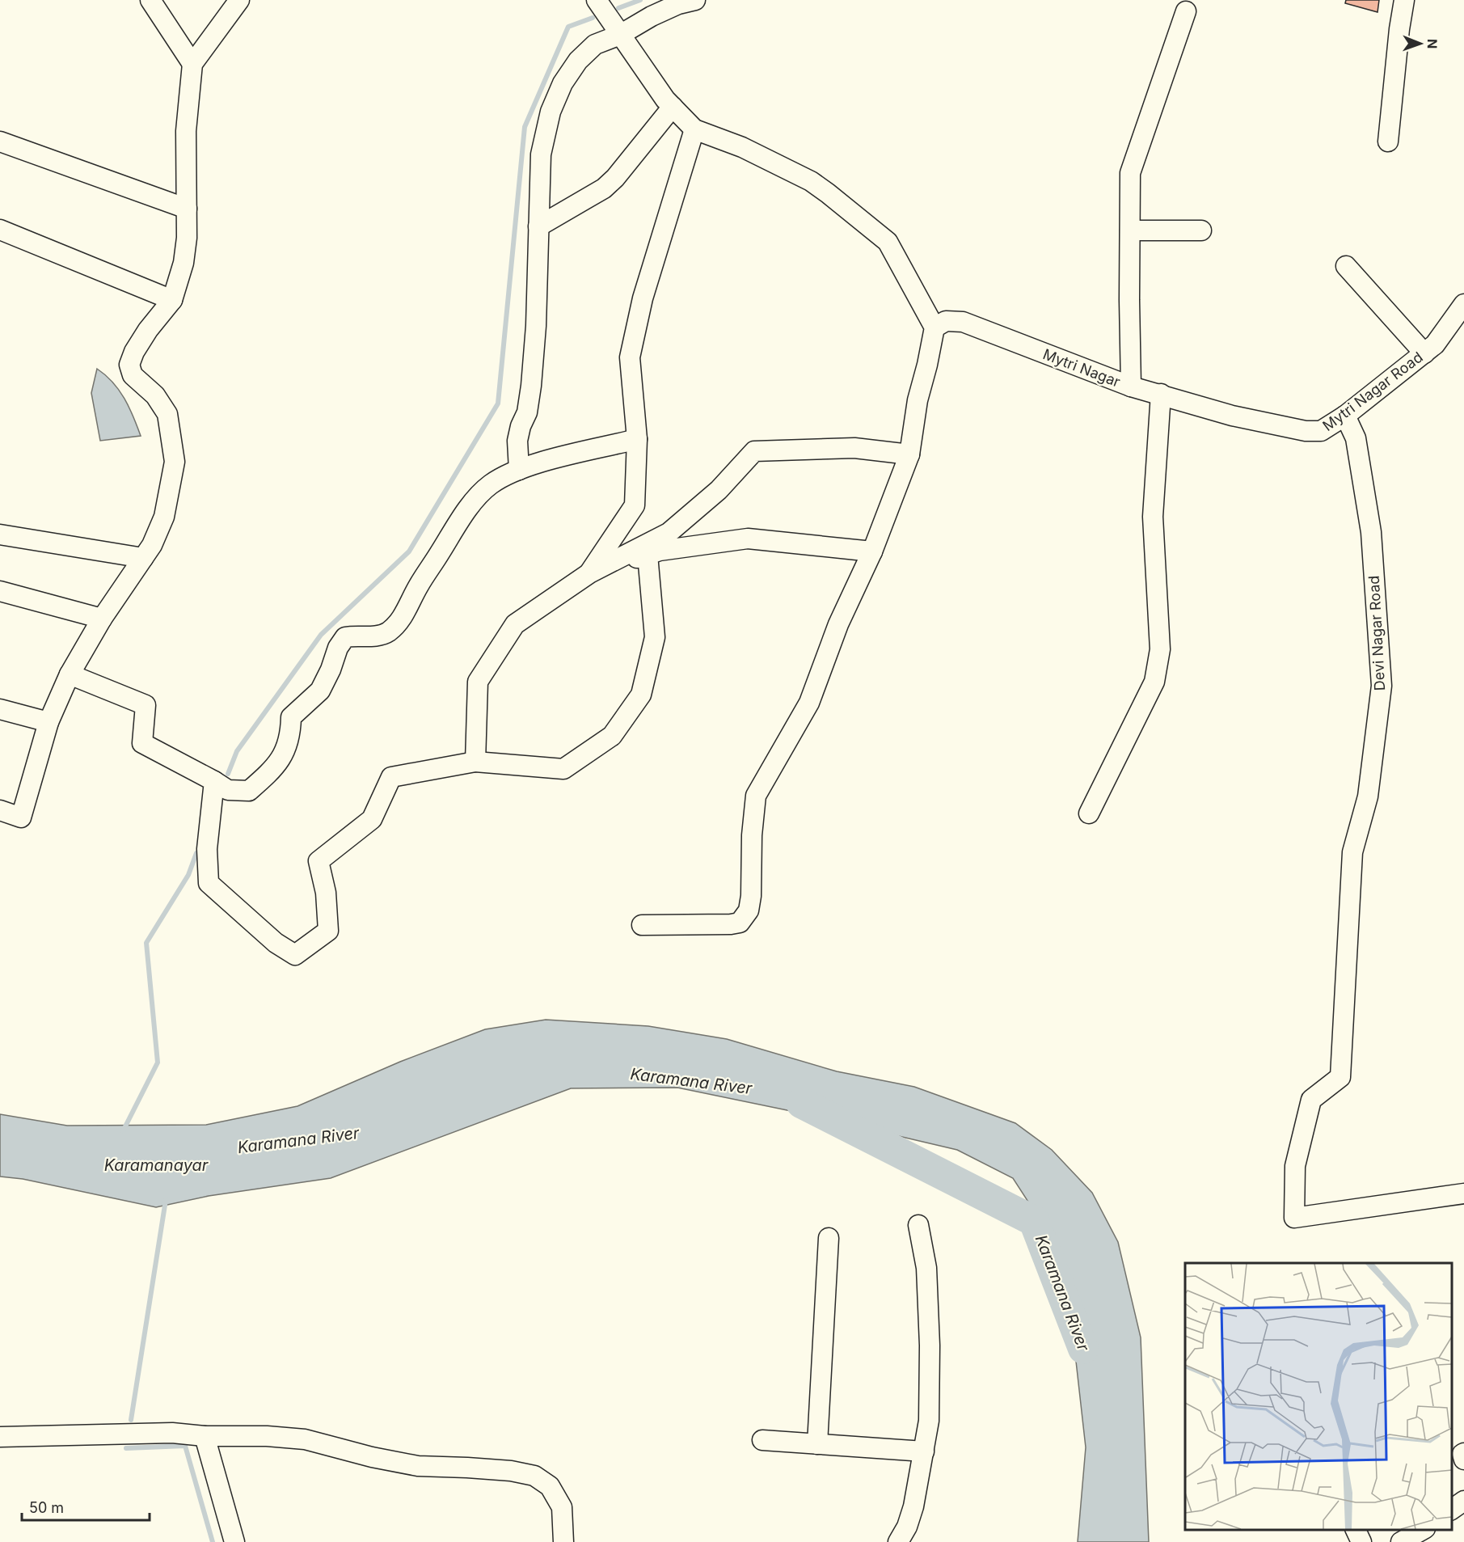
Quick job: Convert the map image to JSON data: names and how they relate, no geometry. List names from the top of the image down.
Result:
{
  "streets": {
    "street": ["Mytri Nagar", "Mytri Nagar Road", "Devi Nagar Road"]
  },
  "crossings": [
    ["Mytri Nagar", "Mytri Nagar Road"],
    ["Mytri Nagar Road", "Devi Nagar Road"]
  ],
  "water": ["Karamana River", "Karamanayar"],
  "scale_bar": "50 m",
  "north": "right"
}
